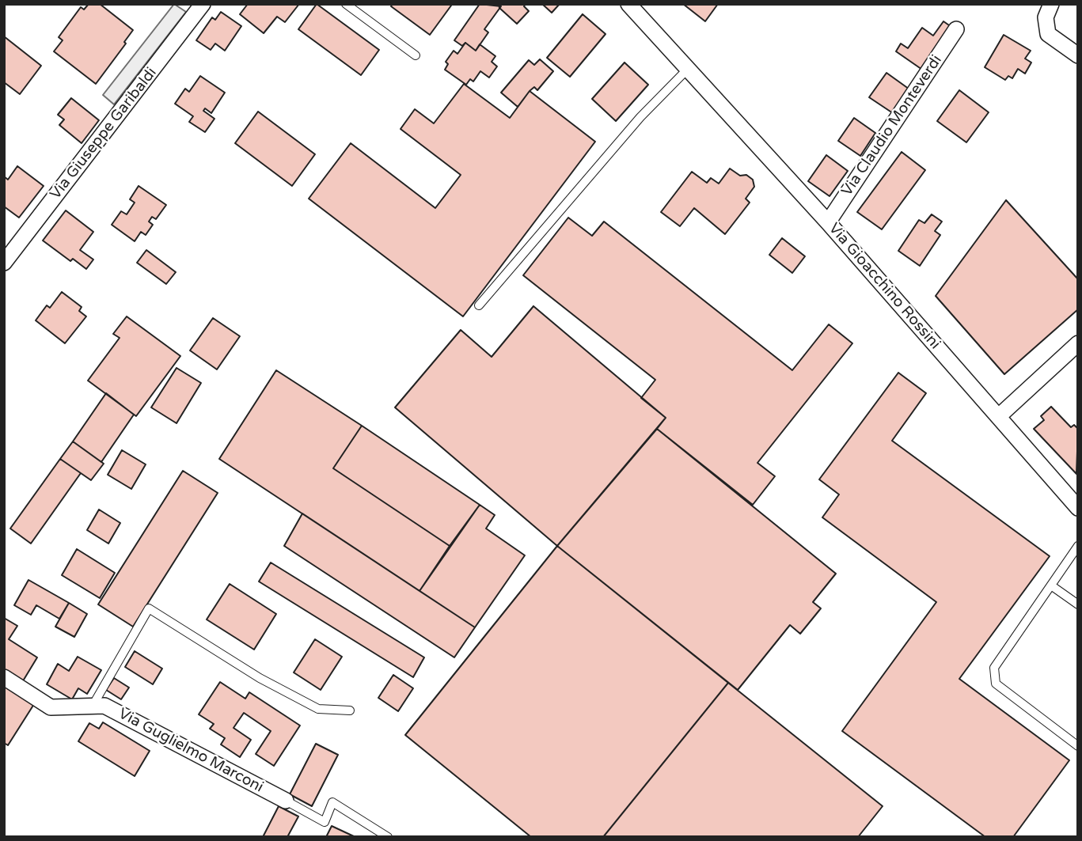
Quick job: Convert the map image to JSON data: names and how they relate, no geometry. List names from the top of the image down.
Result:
{
  "streets": {
    "street": [
      "Via Claudio Monteverdi",
      "Via Giuseppe Garibaldi",
      "Via Gioacchino Rossini",
      "Via Guglielmo Marconi"
    ]
  },
  "crossings": [
    ["Via Claudio Monteverdi", "Via Gioacchino Rossini"]
  ]
}
